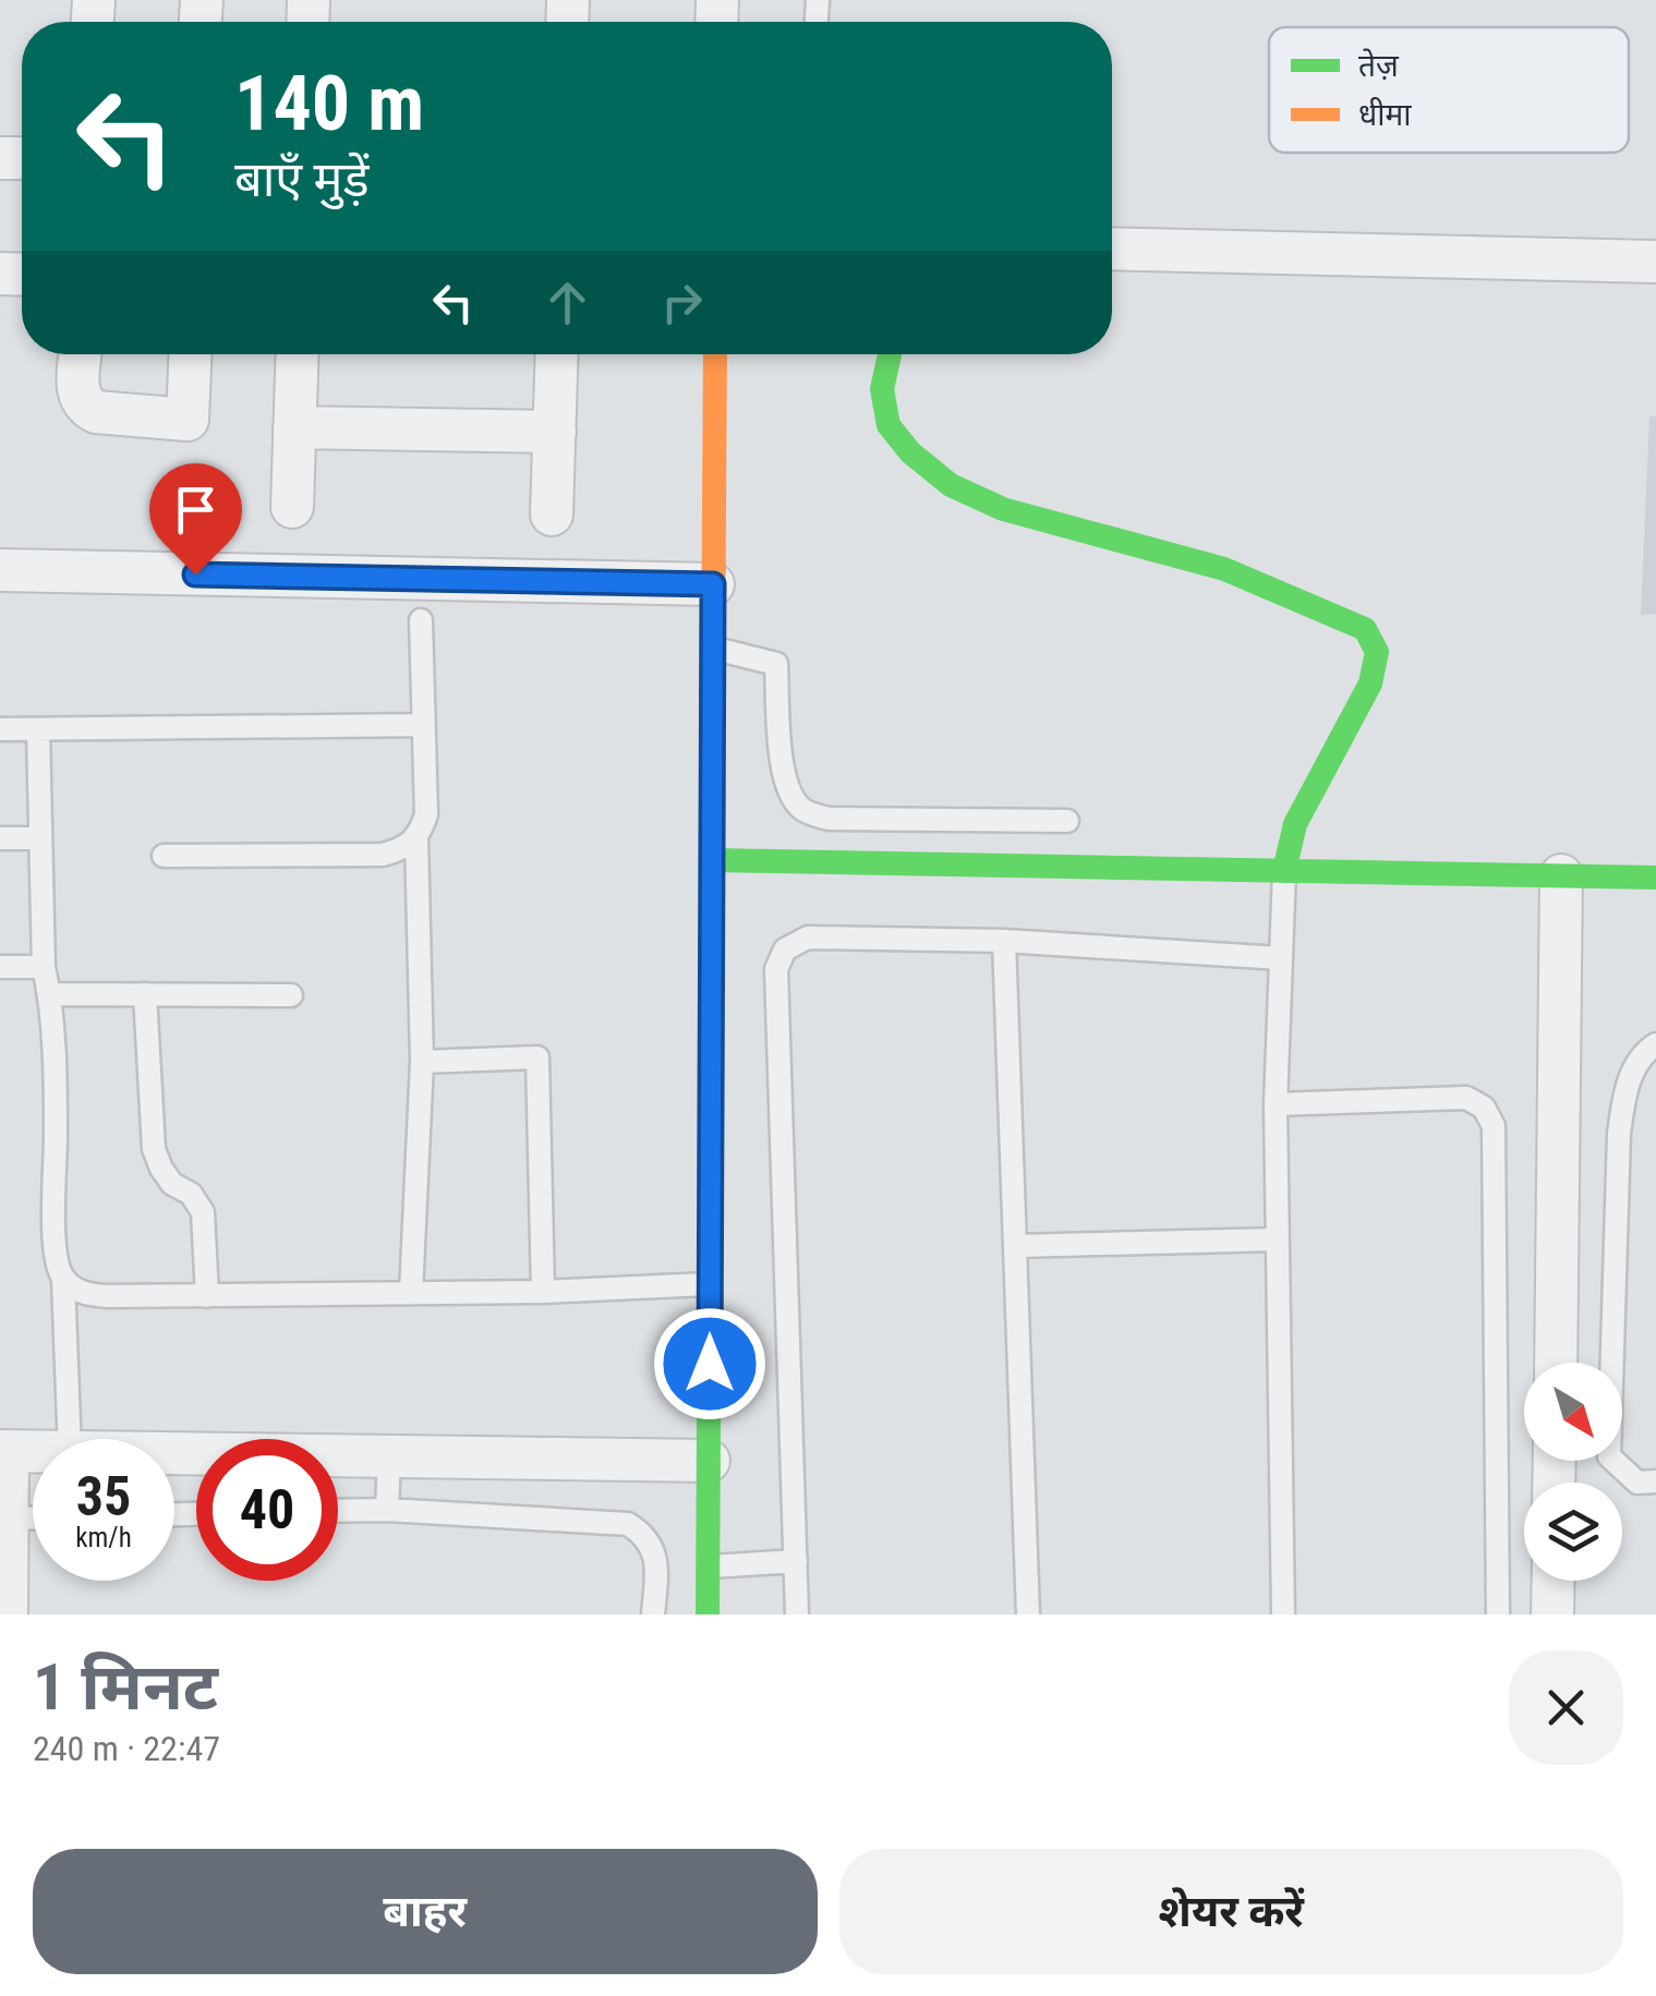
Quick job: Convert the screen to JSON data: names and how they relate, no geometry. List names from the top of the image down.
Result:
{
  "legend": ["तेज़", "धीमा"],
  "north": "bottom right",
  "page": {
    "turn": ["140 m", "बाएँ मुड़ें"],
    "speed": "35 km/h",
    "limit": "40",
    "heading": ["1 मिनट", "240 m · 22:47"],
    "buttons": ["बाहर", "शेयर करें"]
  }
}
